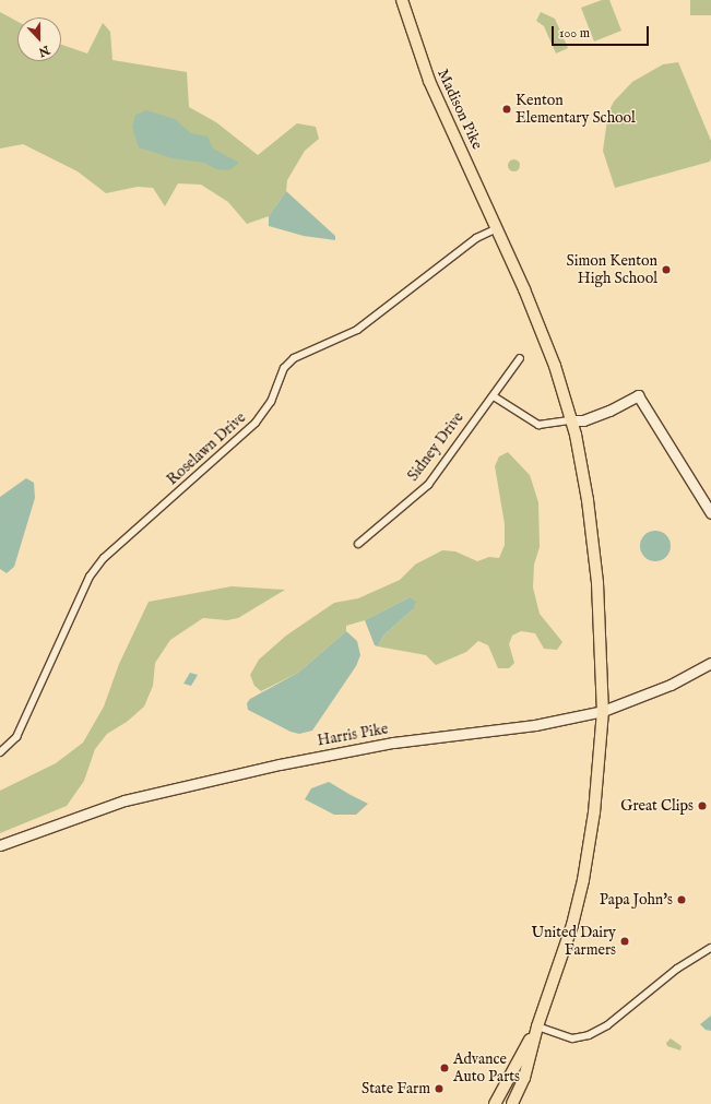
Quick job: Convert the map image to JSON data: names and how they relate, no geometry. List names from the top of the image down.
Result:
{
  "streets": {
    "main road": ["Madison Pike", "Harris Pike"],
    "street": ["Sidney Drive", "Roselawn Drive"]
  },
  "crossings": [
    ["Madison Pike", "Roselawn Drive"],
    ["Madison Pike", "Harris Pike"]
  ],
  "places": [
    "Kenton Elementary School",
    "Simon Kenton High School",
    "Great Clips",
    "Papa John's",
    "United Dairy Farmers",
    "Advance Auto Parts",
    "State Farm"
  ],
  "scale_bar": "100 m",
  "north": "bottom"
}
